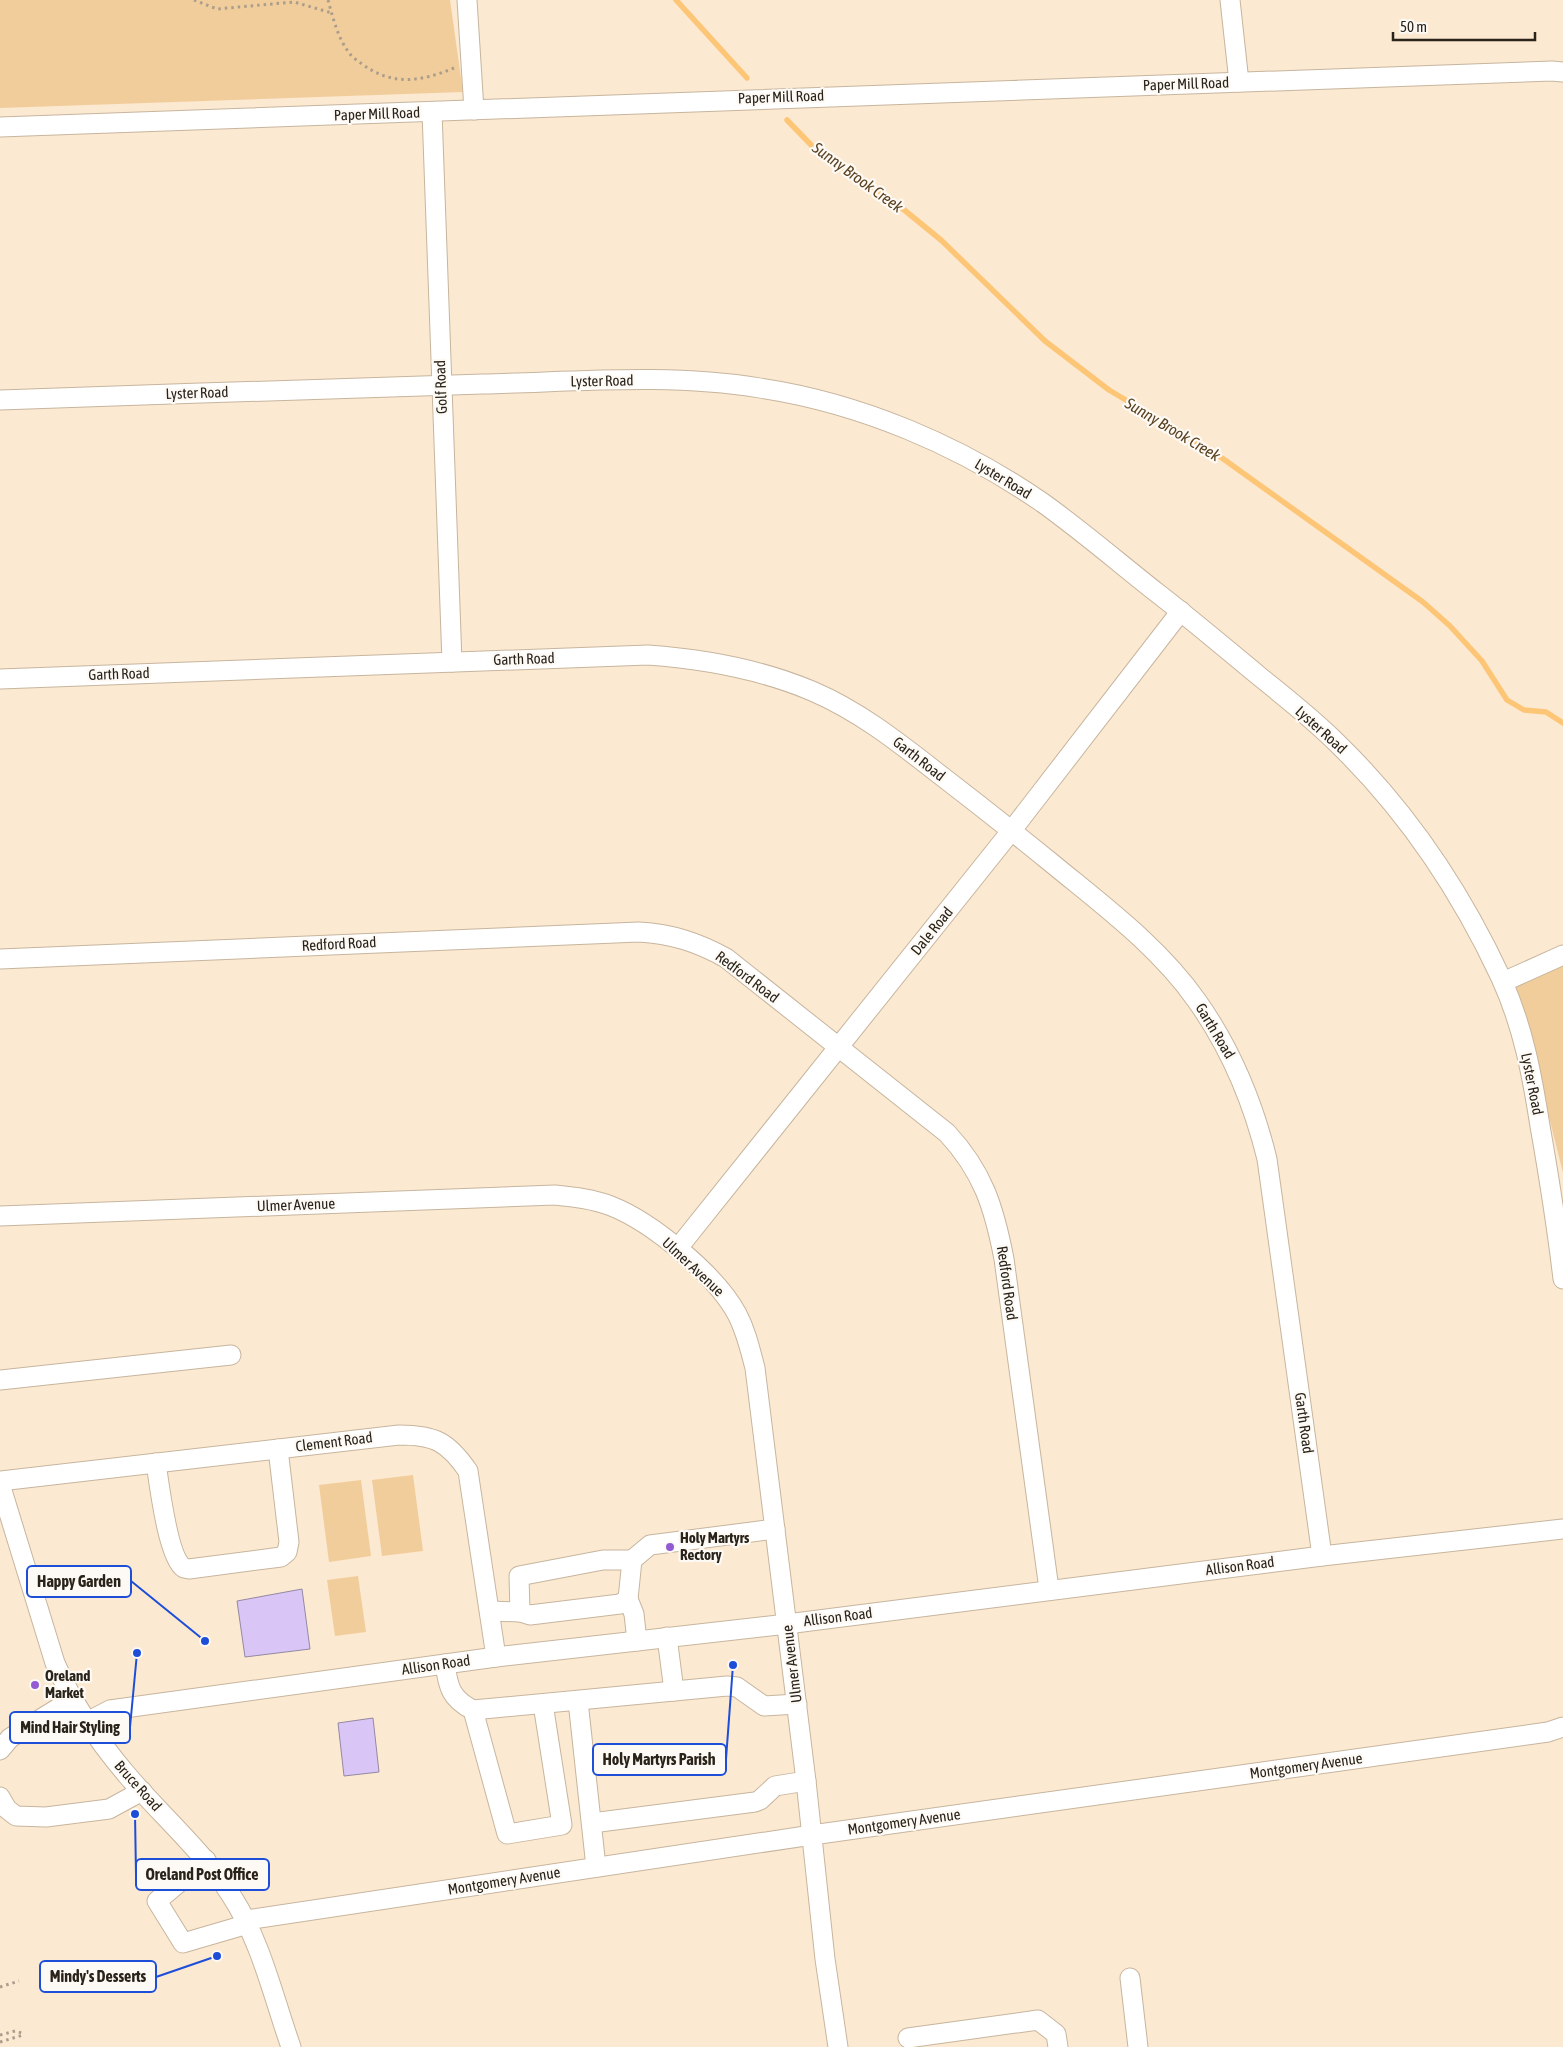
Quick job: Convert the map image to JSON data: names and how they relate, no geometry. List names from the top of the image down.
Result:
{
  "streets": {
    "street": [
      "Paper Mill Road",
      "Lyster Road",
      "Golf Road",
      "Garth Road",
      "Dale Road",
      "Redford Road",
      "Ulmer Avenue",
      "Clement Road",
      "Allison Road",
      "Montgomery Avenue",
      "Bruce Road"
    ]
  },
  "crossings": [
    ["Paper Mill Road", "Golf Road"],
    ["Lyster Road", "Golf Road"],
    ["Lyster Road", "Dale Road"],
    ["Golf Road", "Garth Road"],
    ["Garth Road", "Dale Road"],
    ["Garth Road", "Allison Road"],
    ["Dale Road", "Redford Road"],
    ["Dale Road", "Ulmer Avenue"],
    ["Redford Road", "Allison Road"],
    ["Ulmer Avenue", "Allison Road"],
    ["Ulmer Avenue", "Montgomery Avenue"],
    ["Clement Road", "Allison Road"],
    ["Clement Road", "Bruce Road"],
    ["Allison Road", "Bruce Road"],
    ["Montgomery Avenue", "Bruce Road"]
  ],
  "water": ["Sunny Brook Creek"],
  "places": [
    "Holy Martyrs Rectory",
    "Happy Garden",
    "Mind Hair Styling",
    "Holy Martyrs Parish",
    "Oreland Market",
    "Oreland Post Office",
    "Mindy's Desserts"
  ],
  "scale_bar": "50 m"
}
